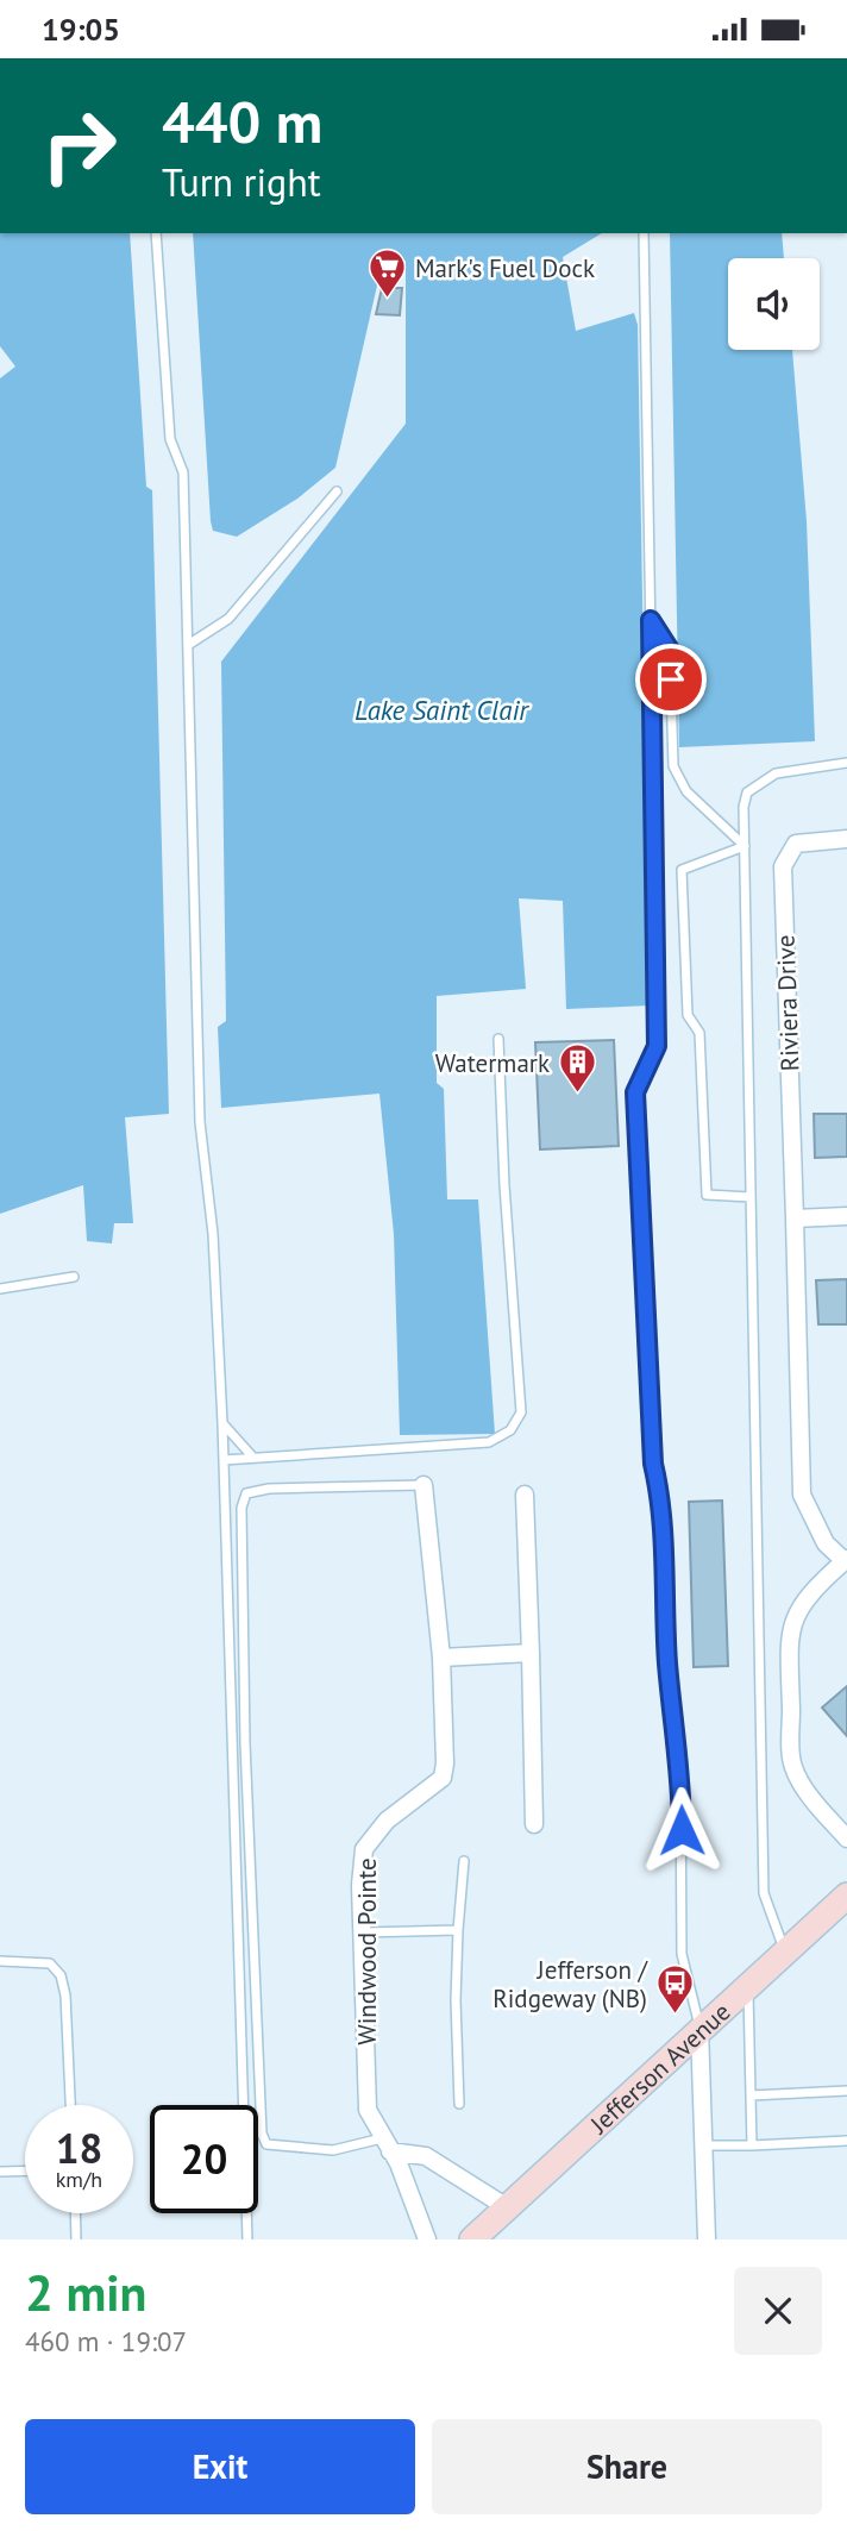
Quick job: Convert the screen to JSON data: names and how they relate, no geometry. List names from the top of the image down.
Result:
{
  "streets": {
    "main road": ["Jefferson Avenue"],
    "street": ["Riviera Drive", "Windwood Pointe"]
  },
  "water": ["Lake Saint Clair"],
  "places": {
    "supermarket": ["Mark's Fuel Dock"],
    "building": ["Watermark"],
    "bus stop": ["Jefferson / Ridgeway (NB)"]
  },
  "page": {
    "status": "19:05",
    "turn": ["440 m", "Turn right"],
    "speed": "18 km/h",
    "limit": "20",
    "heading": ["2 min", "460 m · 19:07"],
    "buttons": ["Exit", "Share"]
  }
}
